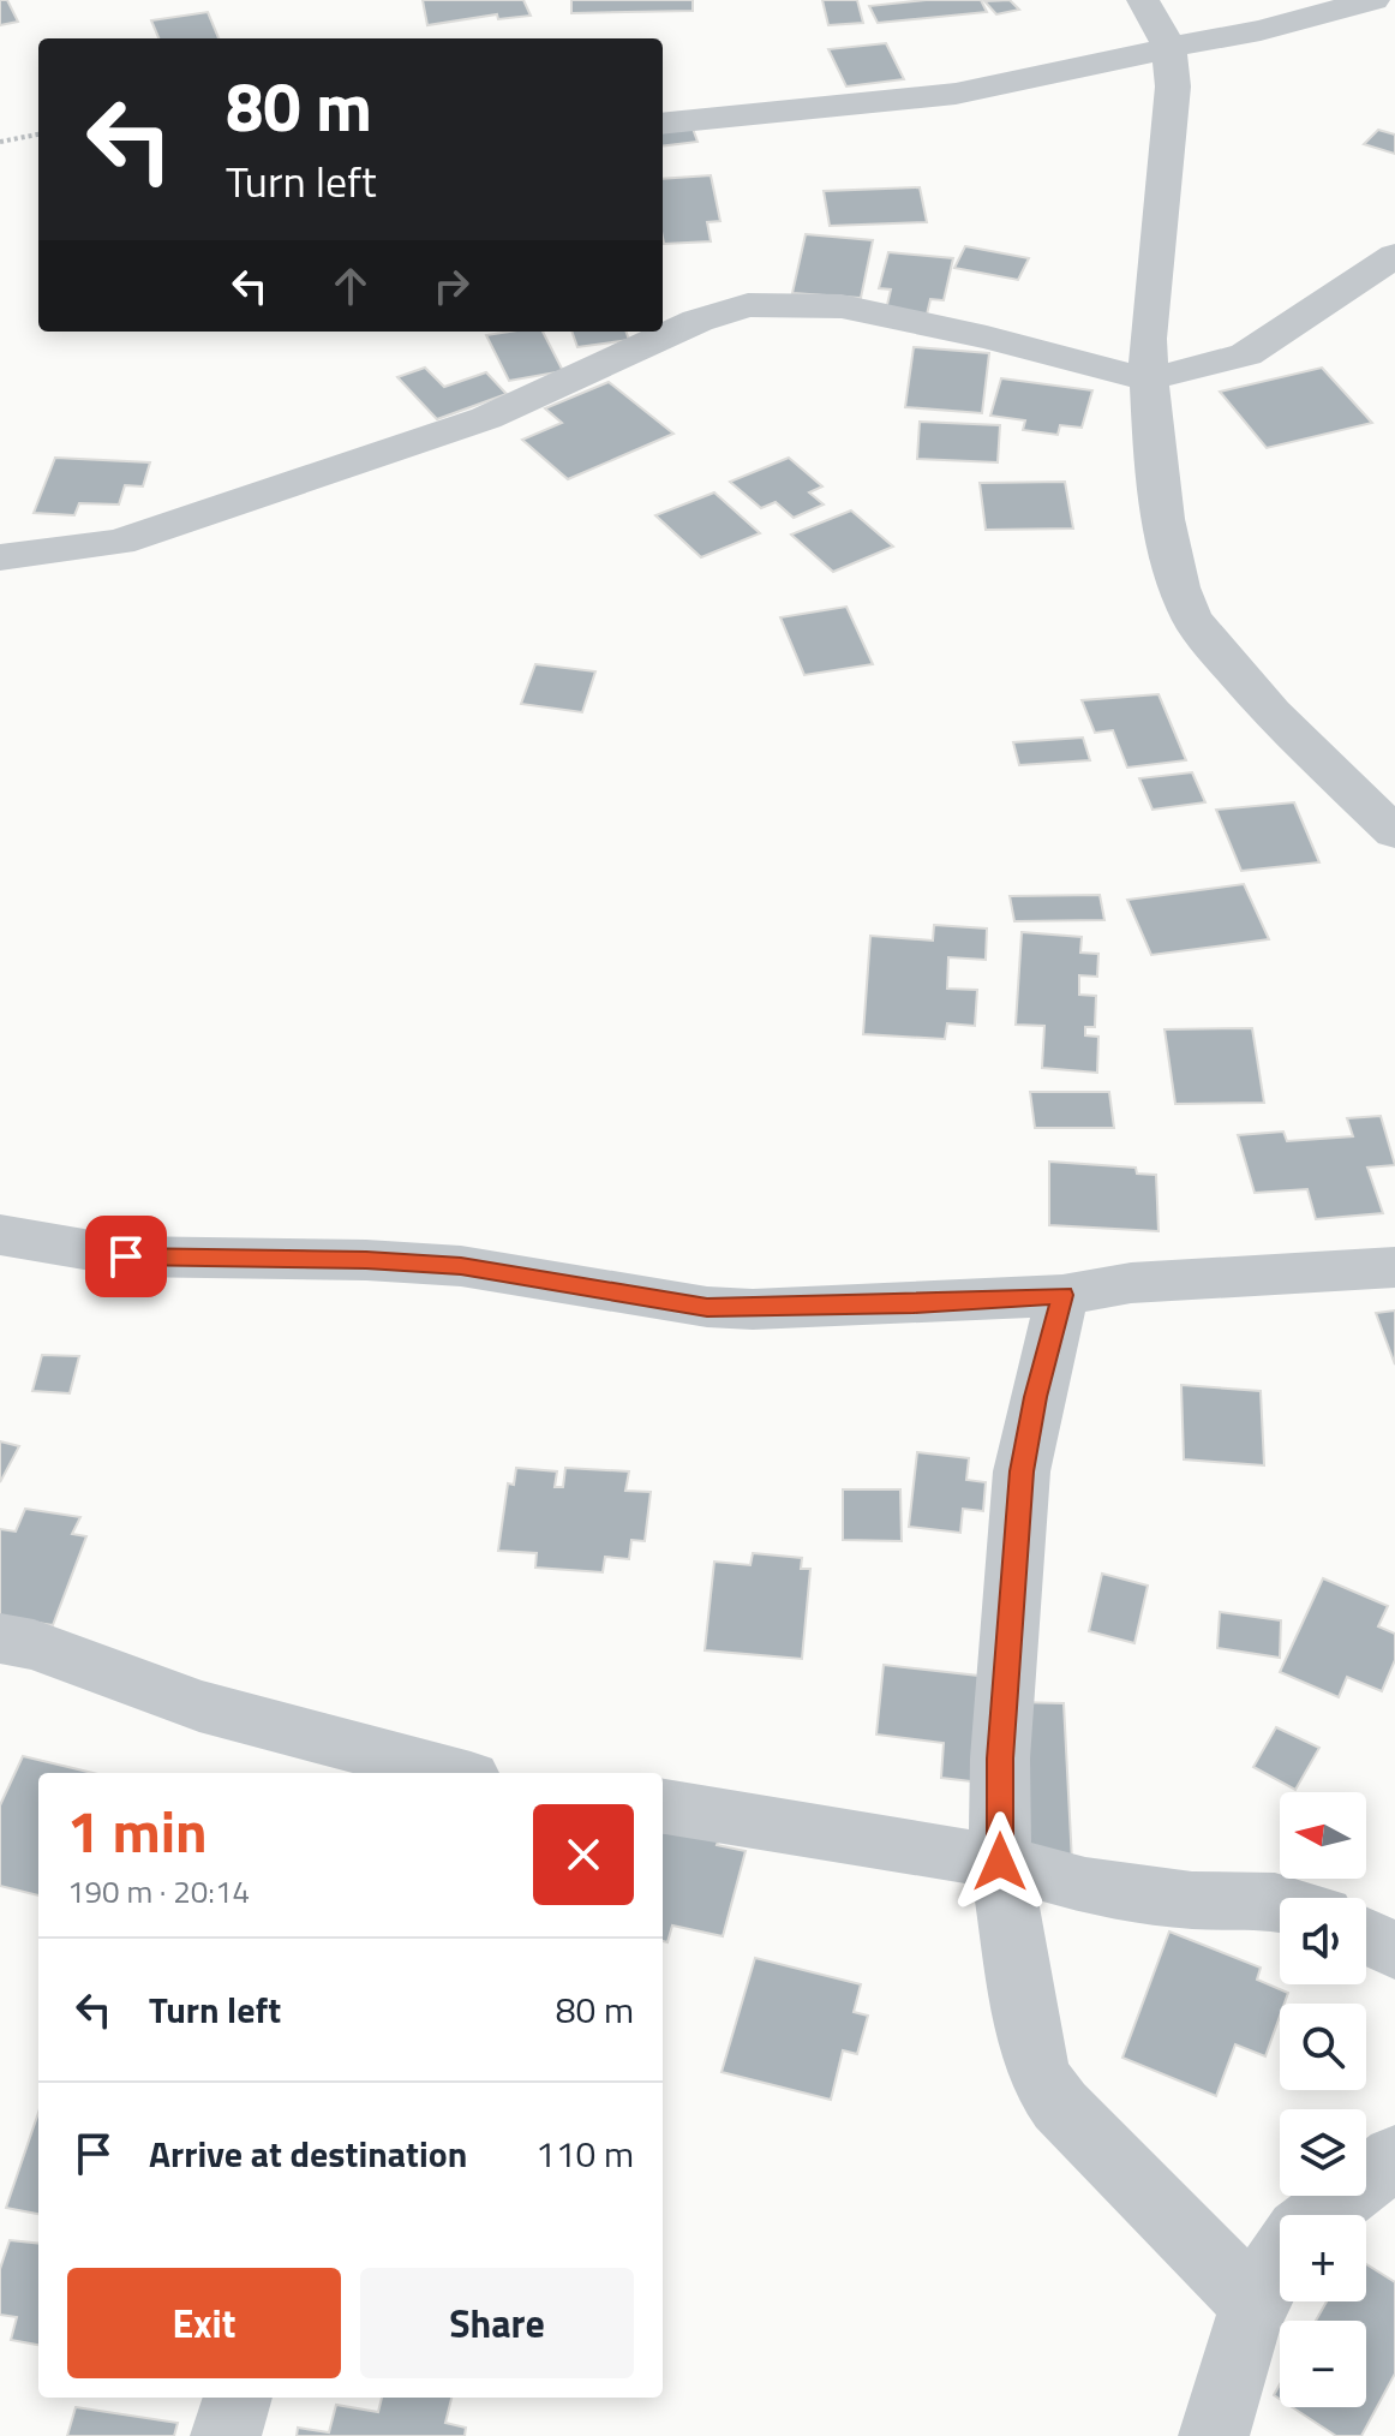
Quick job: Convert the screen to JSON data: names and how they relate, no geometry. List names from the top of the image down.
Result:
{
  "north": "left",
  "page": {
    "turn": ["80 m", "Turn left"],
    "heading": ["1 min", "190 m · 20:14"],
    "map_buttons": ["+", "−"],
    "list": [
      {
        "name": "Turn left",
        "value": "80 m"
      },
      {
        "name": "Arrive at destination",
        "value": "110 m"
      }
    ],
    "buttons": ["Exit", "Share"]
  }
}
